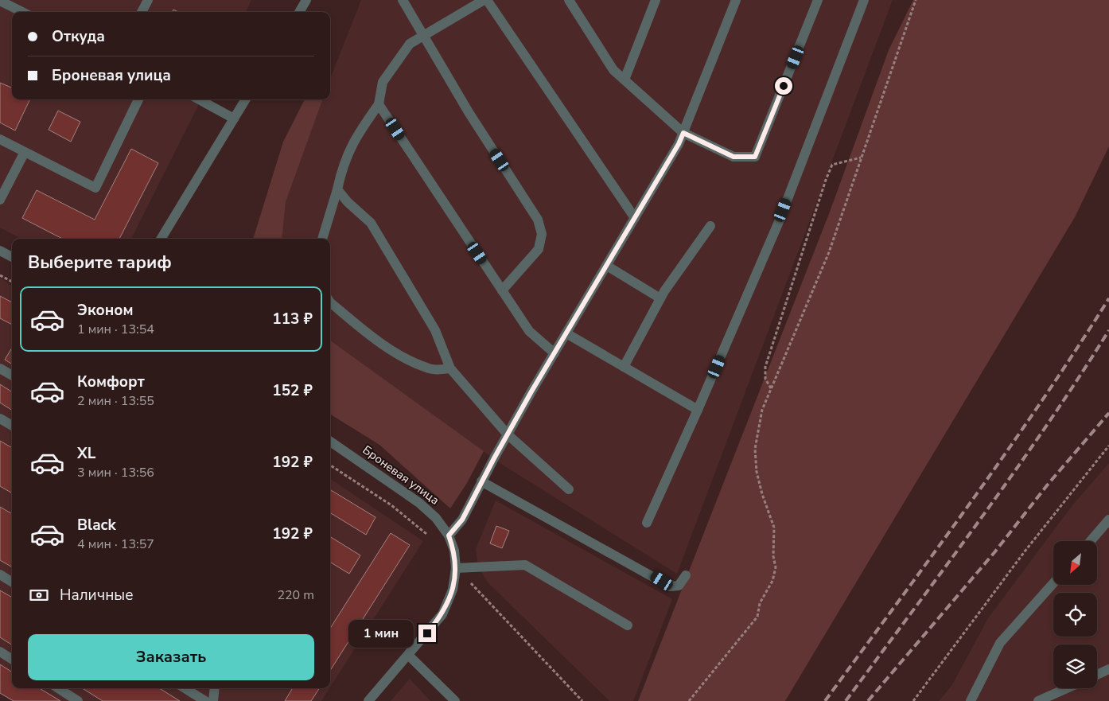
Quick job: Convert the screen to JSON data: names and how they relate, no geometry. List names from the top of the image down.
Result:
{
  "streets": {
    "street": ["Броневая улица"]
  },
  "north": "bottom left",
  "page": {
    "banner": ["Откуда", "Броневая улица"],
    "heading": "Выберите тариф",
    "list": [
      {
        "name": "Эконом",
        "note": "1 мин · 13:54",
        "value": "113 ₽"
      },
      {
        "name": "Комфорт",
        "note": "2 мин · 13:55",
        "value": "152 ₽"
      },
      {
        "name": "XL",
        "note": "3 мин · 13:56",
        "value": "192 ₽"
      },
      {
        "name": "Black",
        "note": "4 мин · 13:57",
        "value": "192 ₽"
      }
    ],
    "pay": ["Наличные", "220 m"],
    "bubble": "1 мин",
    "buttons": "Заказать"
  }
}
